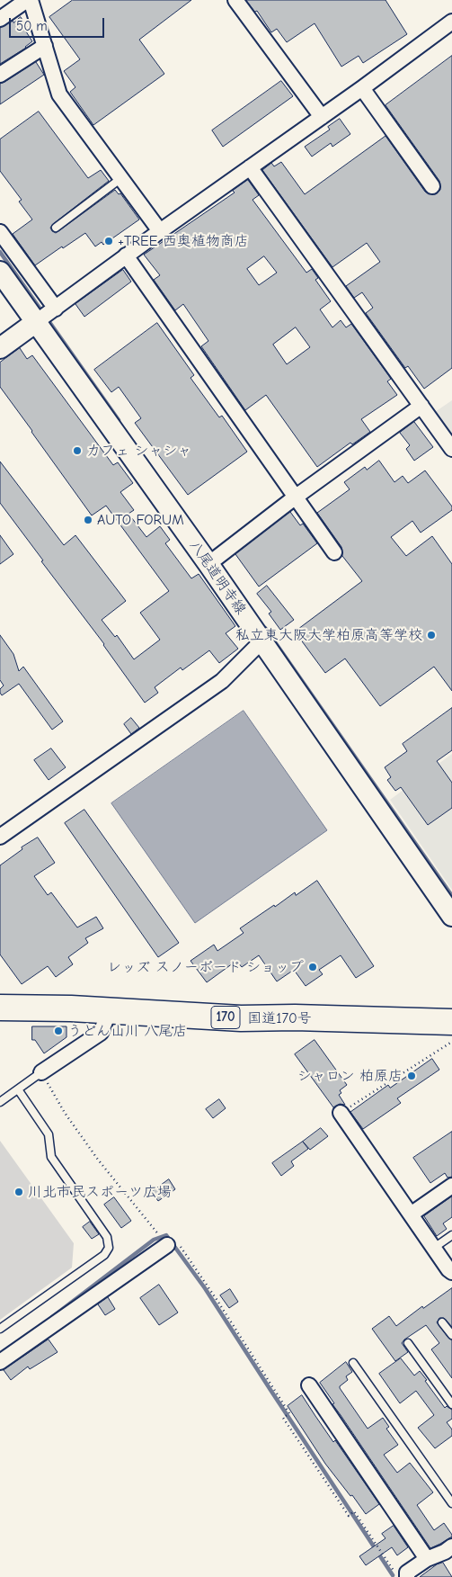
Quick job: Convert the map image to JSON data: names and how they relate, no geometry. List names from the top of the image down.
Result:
{
  "streets": {
    "highway": ["170", "国道170号"],
    "main road": ["八尾道明寺線"]
  },
  "places": [
    "+TREE 西奥植物商店",
    "カフェ シャシャ",
    "AUTO FORUM",
    "私立東大阪大学柏原高等学校",
    "レッズ スノーボード ショップ",
    "うどん山川 八尾店",
    "シャロン 柏原店",
    "川北市民スポーツ広場"
  ],
  "scale_bar": "50 m"
}
